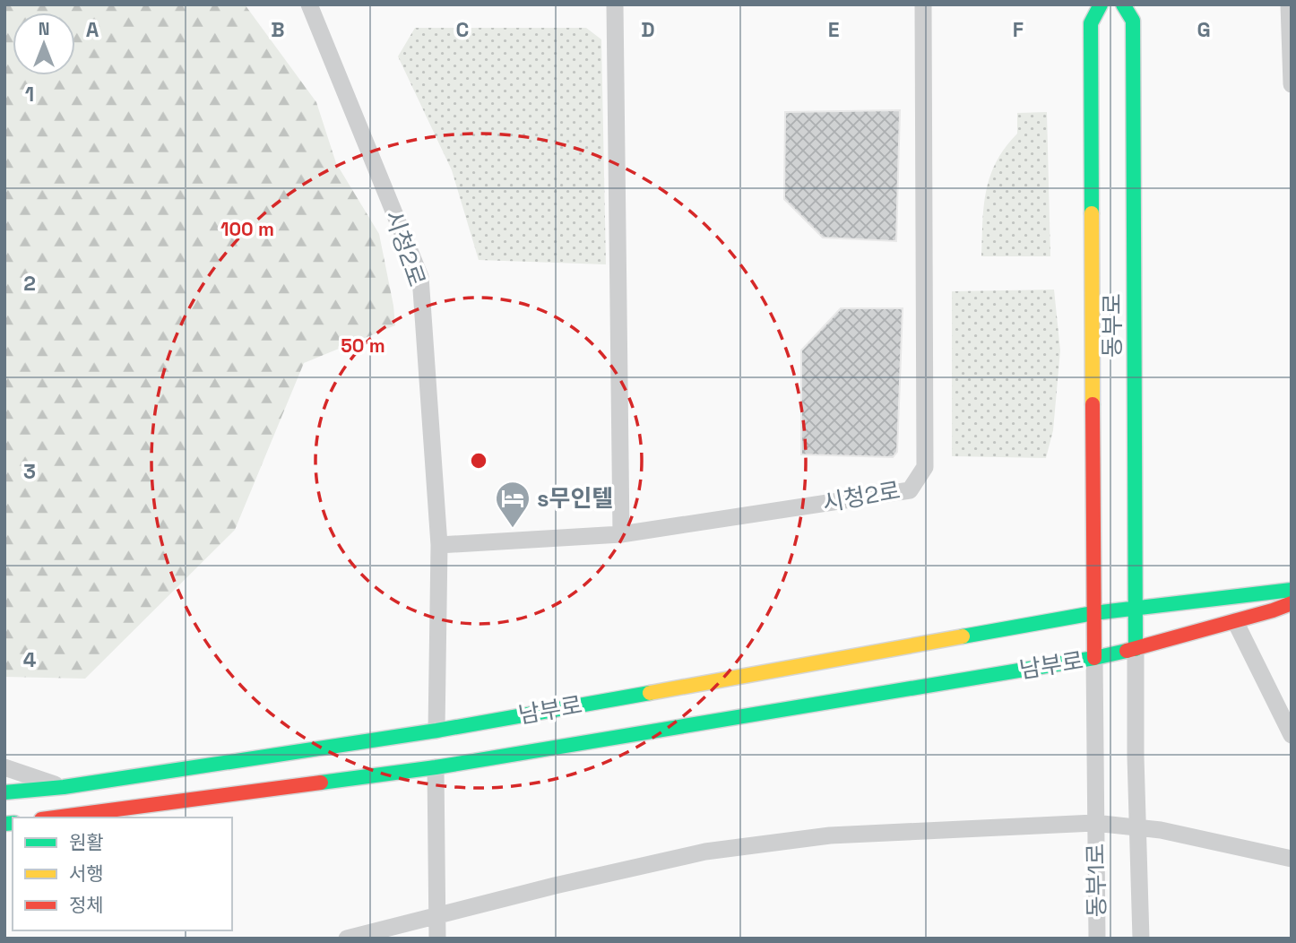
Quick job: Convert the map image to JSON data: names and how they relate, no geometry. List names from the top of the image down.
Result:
{
  "streets": {
    "main road": ["동부로", "남부로"],
    "street": ["시청2로", "동부1로"]
  },
  "crossings": [
    ["시청2로", "남부로"],
    ["동부로", "남부로"],
    ["동부로", "동부1로"],
    ["남부로", "동부1로"]
  ],
  "places": {
    "hotel": ["s무인텔"]
  },
  "legend": ["원활", "서행", "정체"],
  "north": "top",
  "grid": {
    "columns": [
      "A",
      "B",
      "C",
      "D",
      "E",
      "F",
      "G"
    ],
    "rows": [
      "1",
      "2",
      "3",
      "4"
    ]
  },
  "rings": ["100 m", "50 m"]
}
